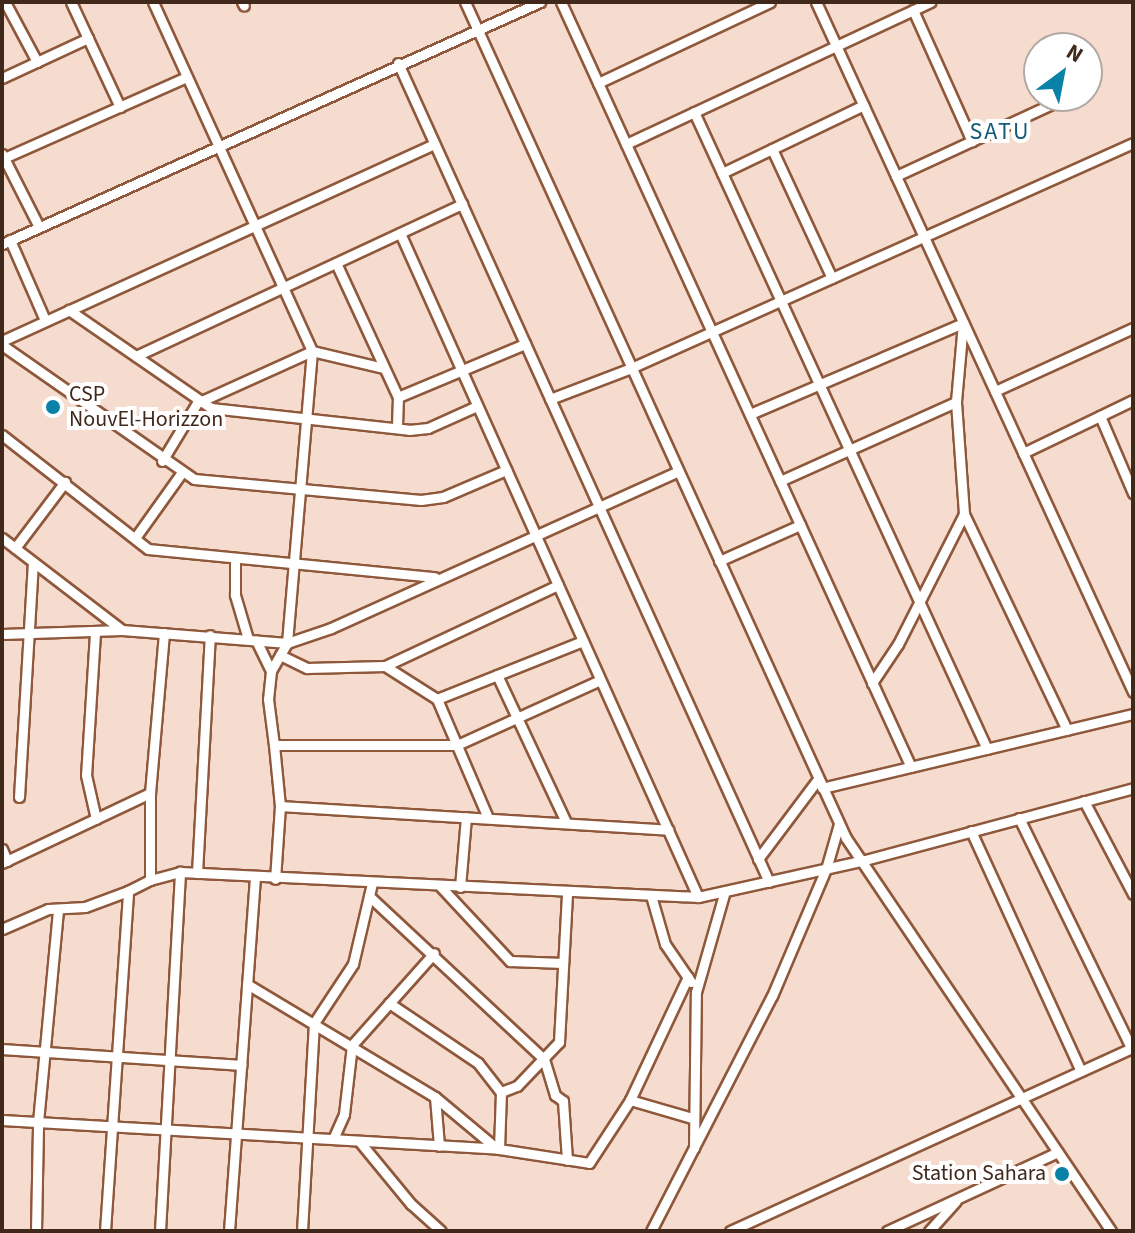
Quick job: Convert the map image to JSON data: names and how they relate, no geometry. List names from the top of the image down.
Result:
{
  "districts": ["SATU"],
  "places": ["CSP NouvEl-Horizzon", "Station Sahara"],
  "north": "top right"
}
